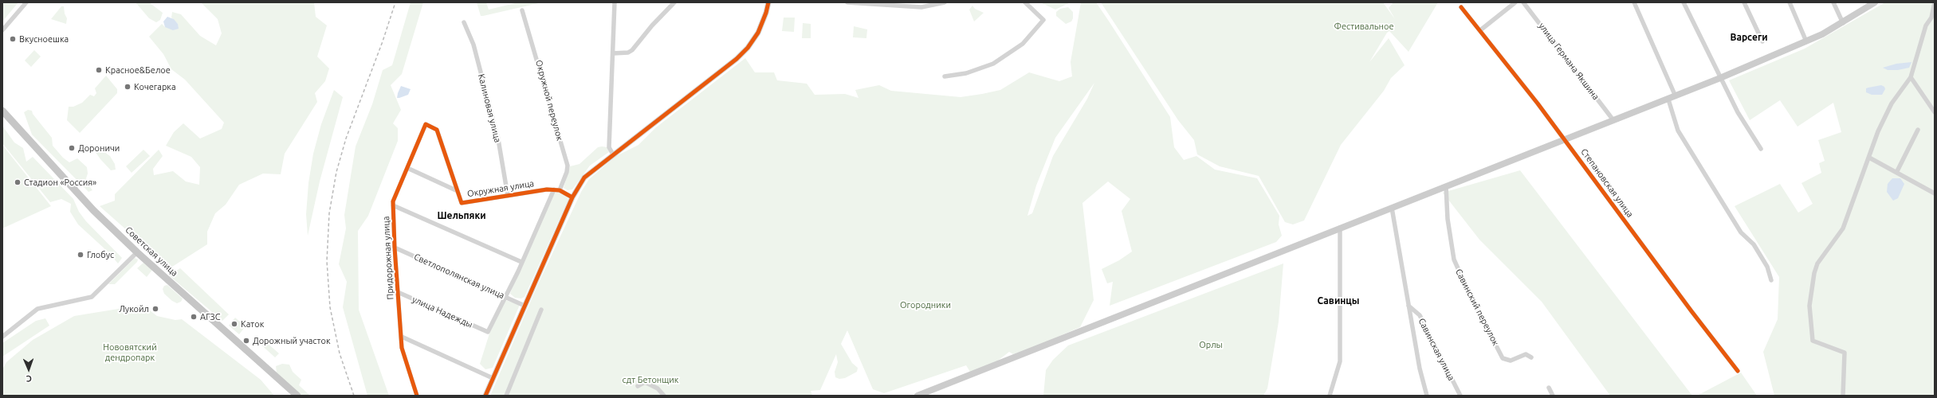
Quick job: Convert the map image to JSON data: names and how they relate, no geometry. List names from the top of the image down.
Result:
{
  "streets": {
    "main road": ["Советская улица"],
    "street": [
      "улица Германа Якшина",
      "Окружной переулок",
      "Калиновая улица",
      "Степановская улица",
      "Окружная улица",
      "Придорожная улица",
      "Светлополянская улица",
      "Савинский переулок",
      "улица Надежды",
      "Савинская улица"
    ]
  },
  "crossings": [
    ["Окружной переулок", "Окружная улица"],
    ["Калиновая улица", "Окружная улица"],
    ["Окружная улица", "Придорожная улица"],
    ["Придорожная улица", "Светлополянская улица"],
    ["Придорожная улица", "улица Надежды"],
    ["Светлополянская улица", "улица Надежды"]
  ],
  "districts": ["Варсеги", "Шельпяки", "Савинцы"],
  "parks": [
    "Фестивальное",
    "Огородники",
    "Орлы",
    "Нововятский дендропарк",
    "сдт Бетонщик"
  ],
  "places": [
    "Вкусноешка",
    "Красное&Белое",
    "Кочегарка",
    "Дороничи",
    "Стадион «Россия»",
    "Глобус",
    "Лукойл",
    "АГЗС",
    "Каток",
    "Дорожный участок"
  ],
  "north": "bottom"
}
